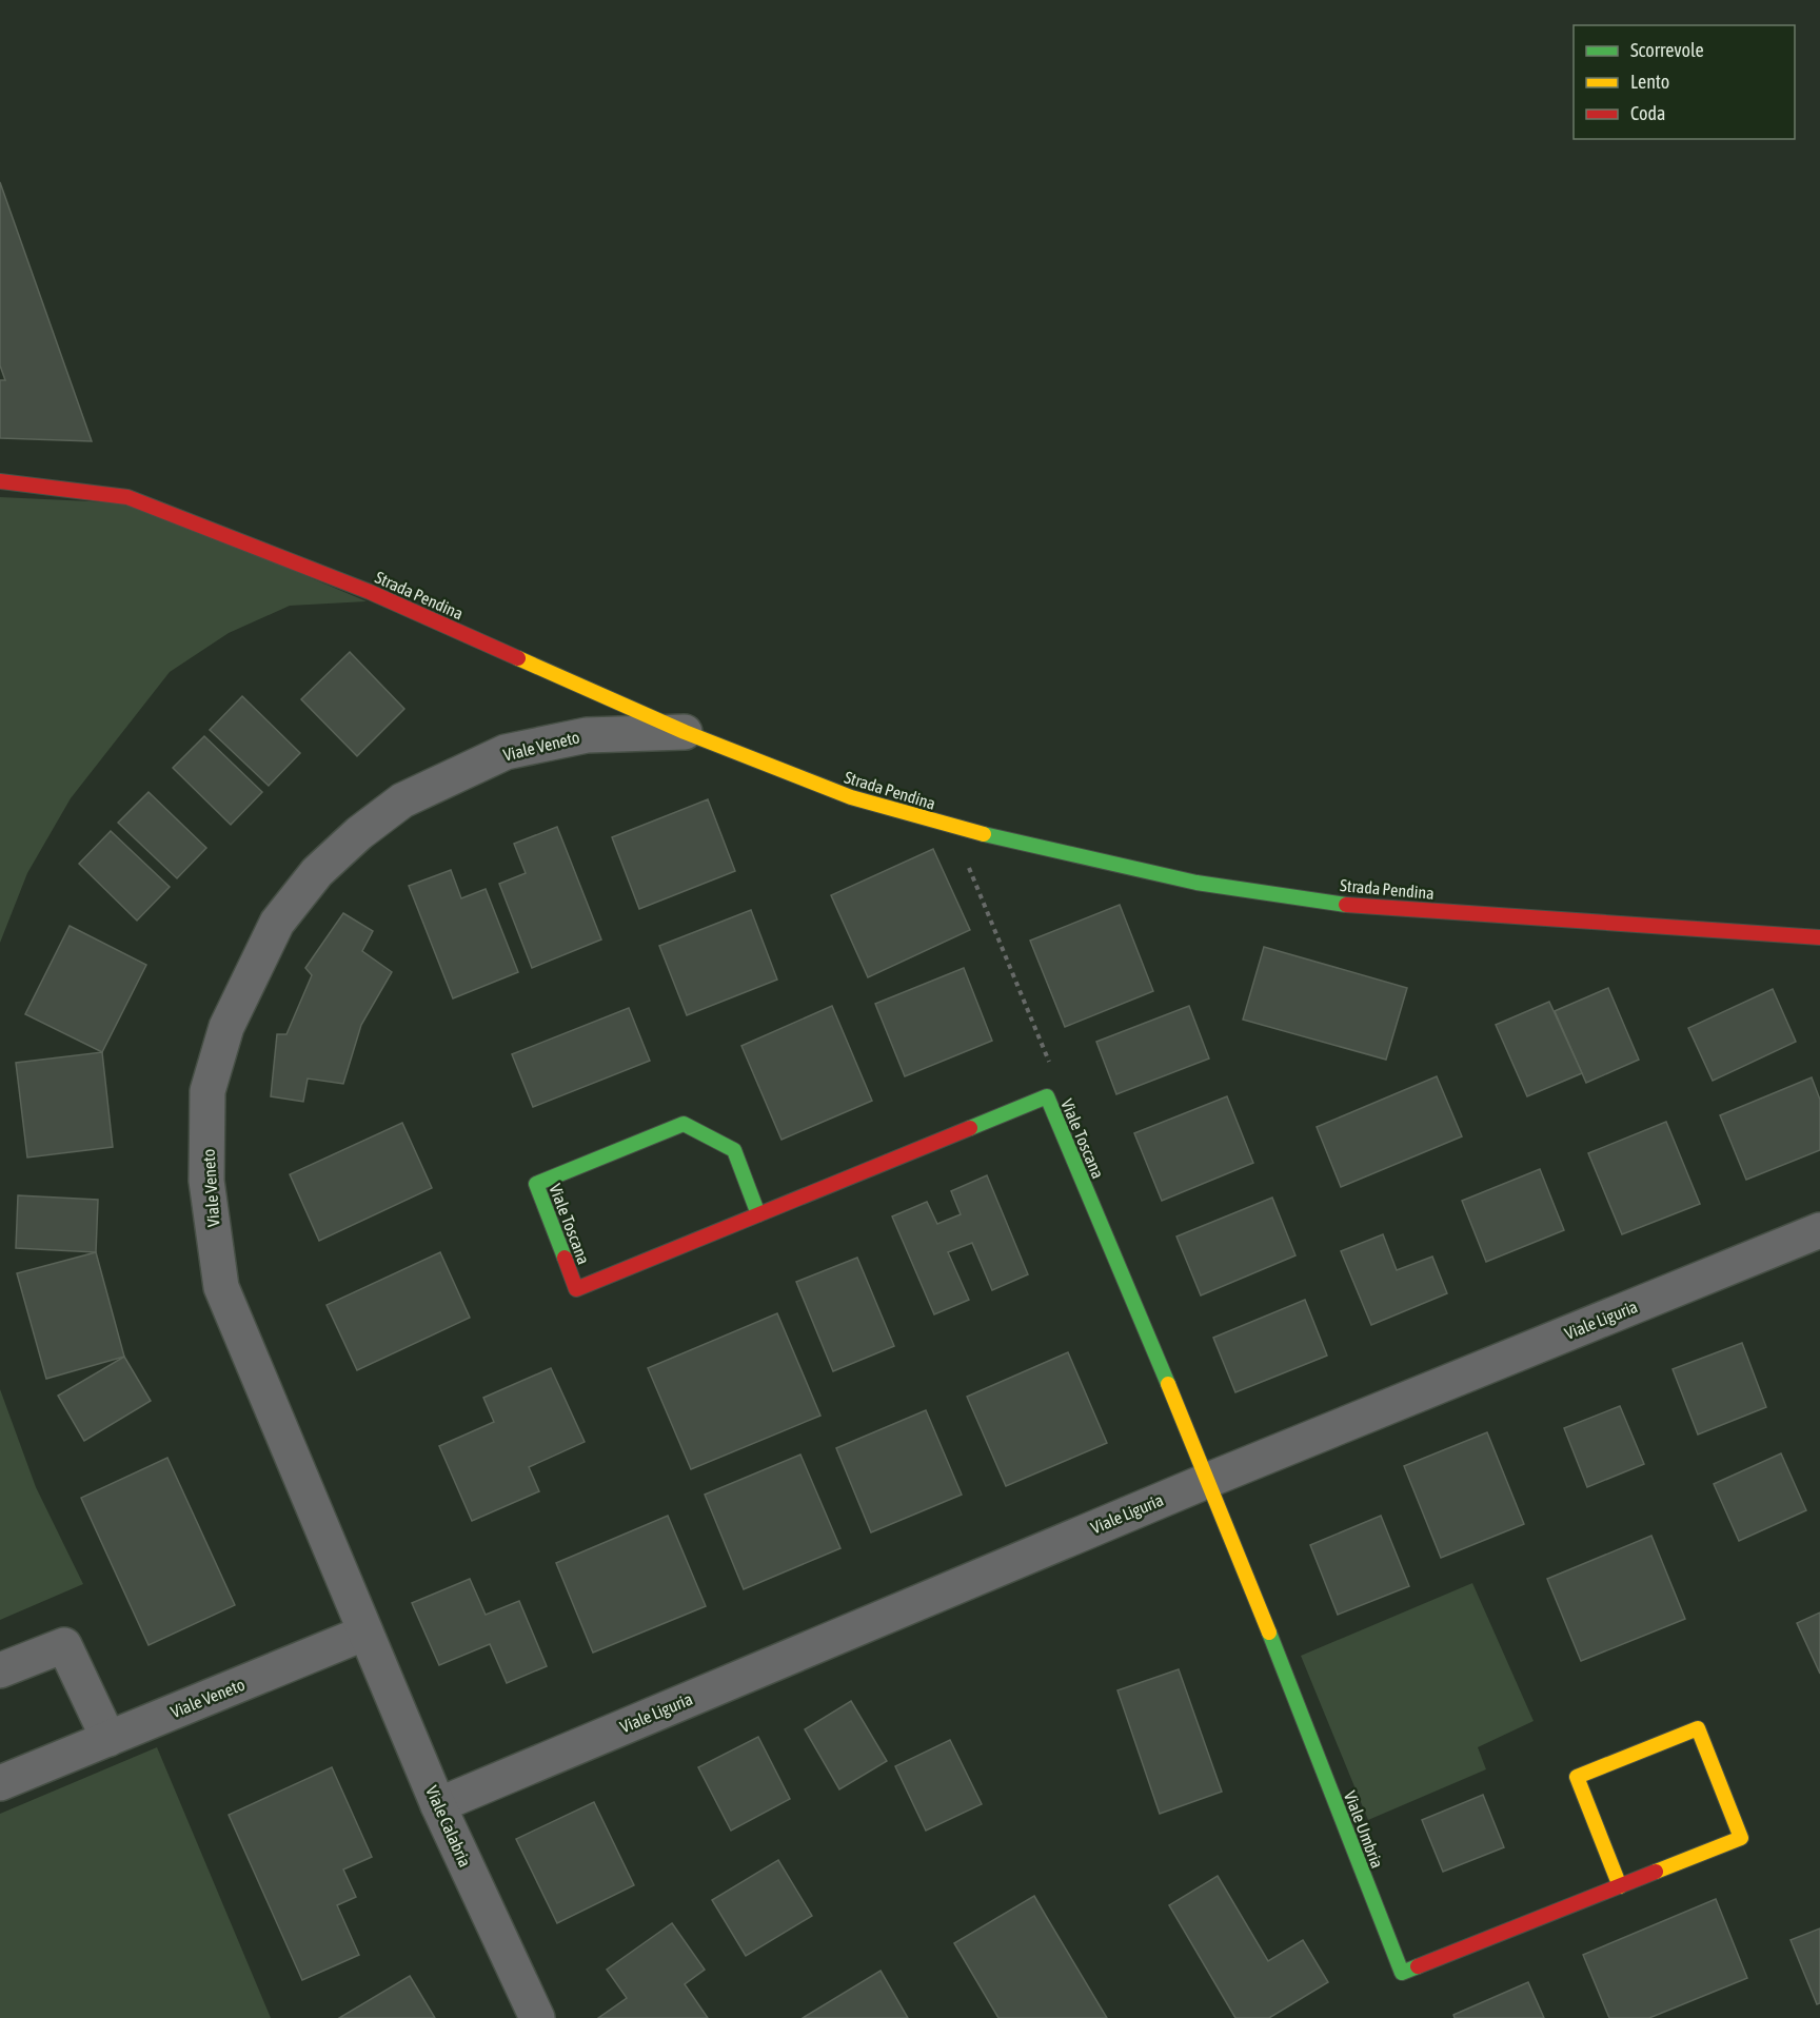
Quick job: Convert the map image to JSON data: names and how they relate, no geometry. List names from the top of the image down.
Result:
{
  "streets": {
    "street": [
      "Strada Pendina",
      "Viale Veneto",
      "Viale Toscana",
      "Viale Liguria",
      "Viale Calabria",
      "Viale Umbria"
    ]
  },
  "crossings": [
    ["Strada Pendina", "Viale Veneto"],
    ["Viale Veneto", "Viale Calabria"],
    ["Viale Toscana", "Viale Liguria"],
    ["Viale Toscana", "Viale Umbria"],
    ["Viale Liguria", "Viale Calabria"],
    ["Viale Liguria", "Viale Umbria"]
  ],
  "legend": ["Scorrevole", "Lento", "Coda"]
}
